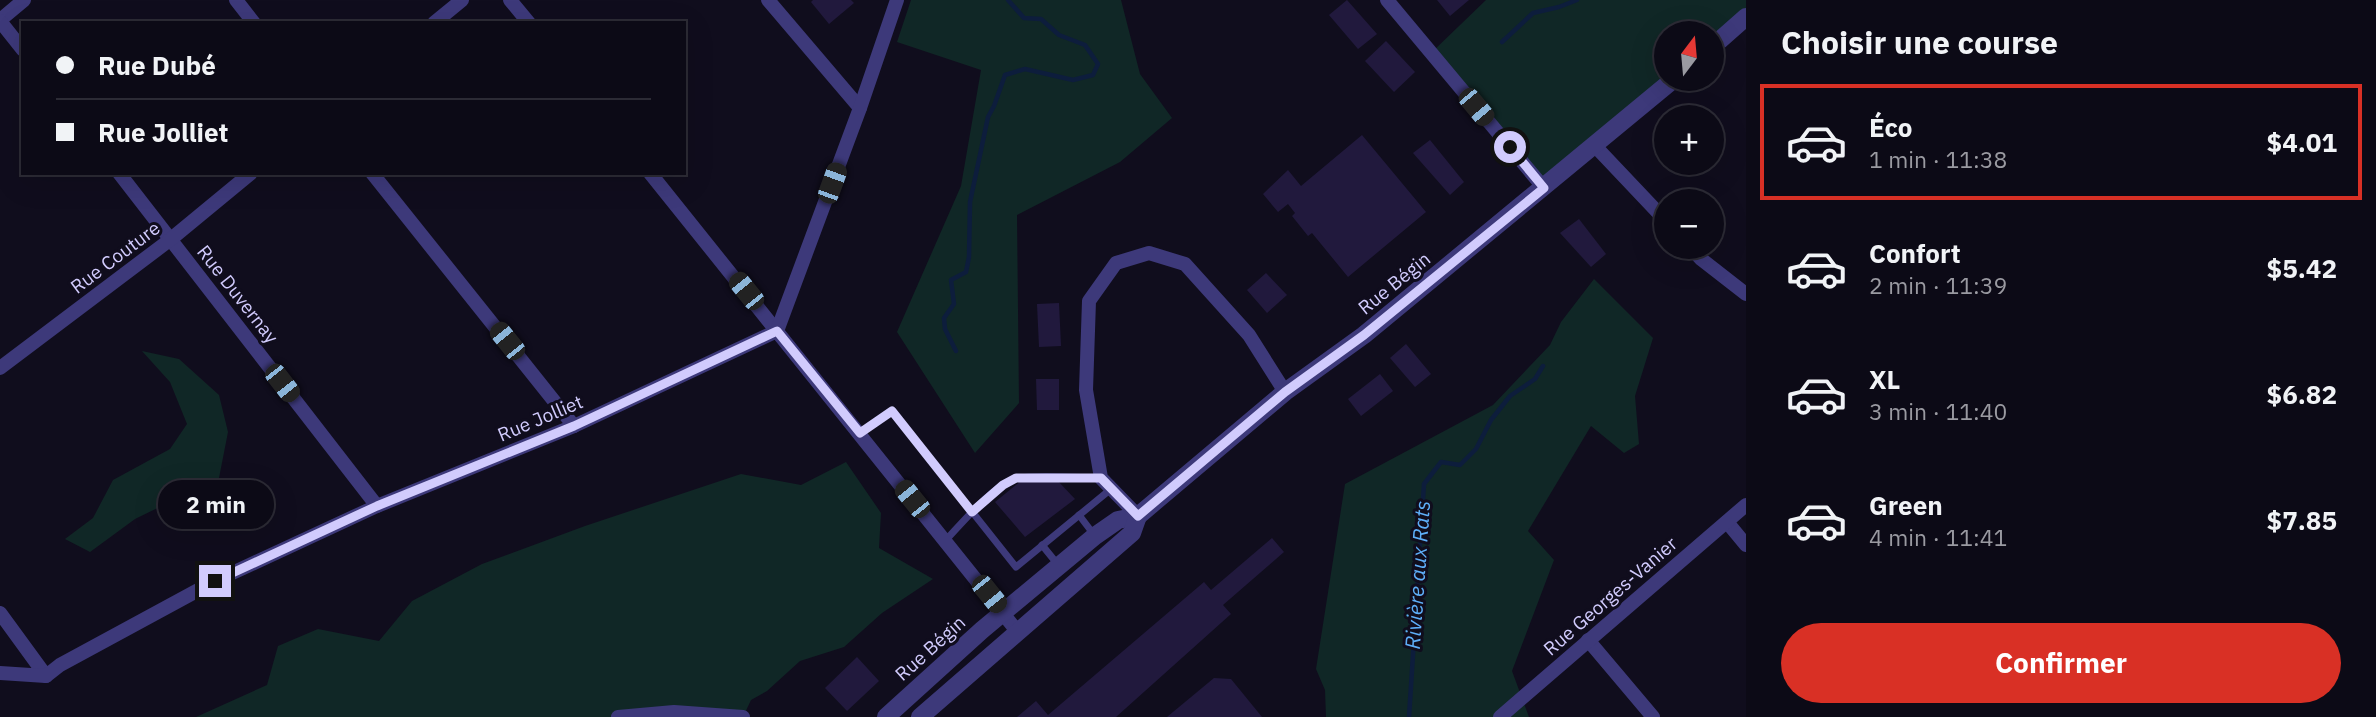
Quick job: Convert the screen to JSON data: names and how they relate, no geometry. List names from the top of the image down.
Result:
{
  "streets": {
    "street": [
      "Rue Couture",
      "Rue Bégin",
      "Rue Duvernay",
      "Rue Jolliet",
      "Rue Georges-Vanier"
    ]
  },
  "crossings": [
    ["Rue Couture", "Rue Duvernay"],
    ["Rue Duvernay", "Rue Jolliet"]
  ],
  "water": ["Rivière aux Rats"],
  "north": "top",
  "page": {
    "heading": "Choisir une course",
    "map_buttons": ["+", "−"],
    "banner": ["Rue Dubé", "Rue Jolliet"],
    "list": [
      {
        "name": "Éco",
        "note": "1 min · 11:38",
        "value": "$4.01"
      },
      {
        "name": "Confort",
        "note": "2 min · 11:39",
        "value": "$5.42"
      },
      {
        "name": "XL",
        "note": "3 min · 11:40",
        "value": "$6.82"
      },
      {
        "name": "Green",
        "note": "4 min · 11:41",
        "value": "$7.85"
      }
    ],
    "bubble": "2 min",
    "buttons": "Confirmer"
  }
}
